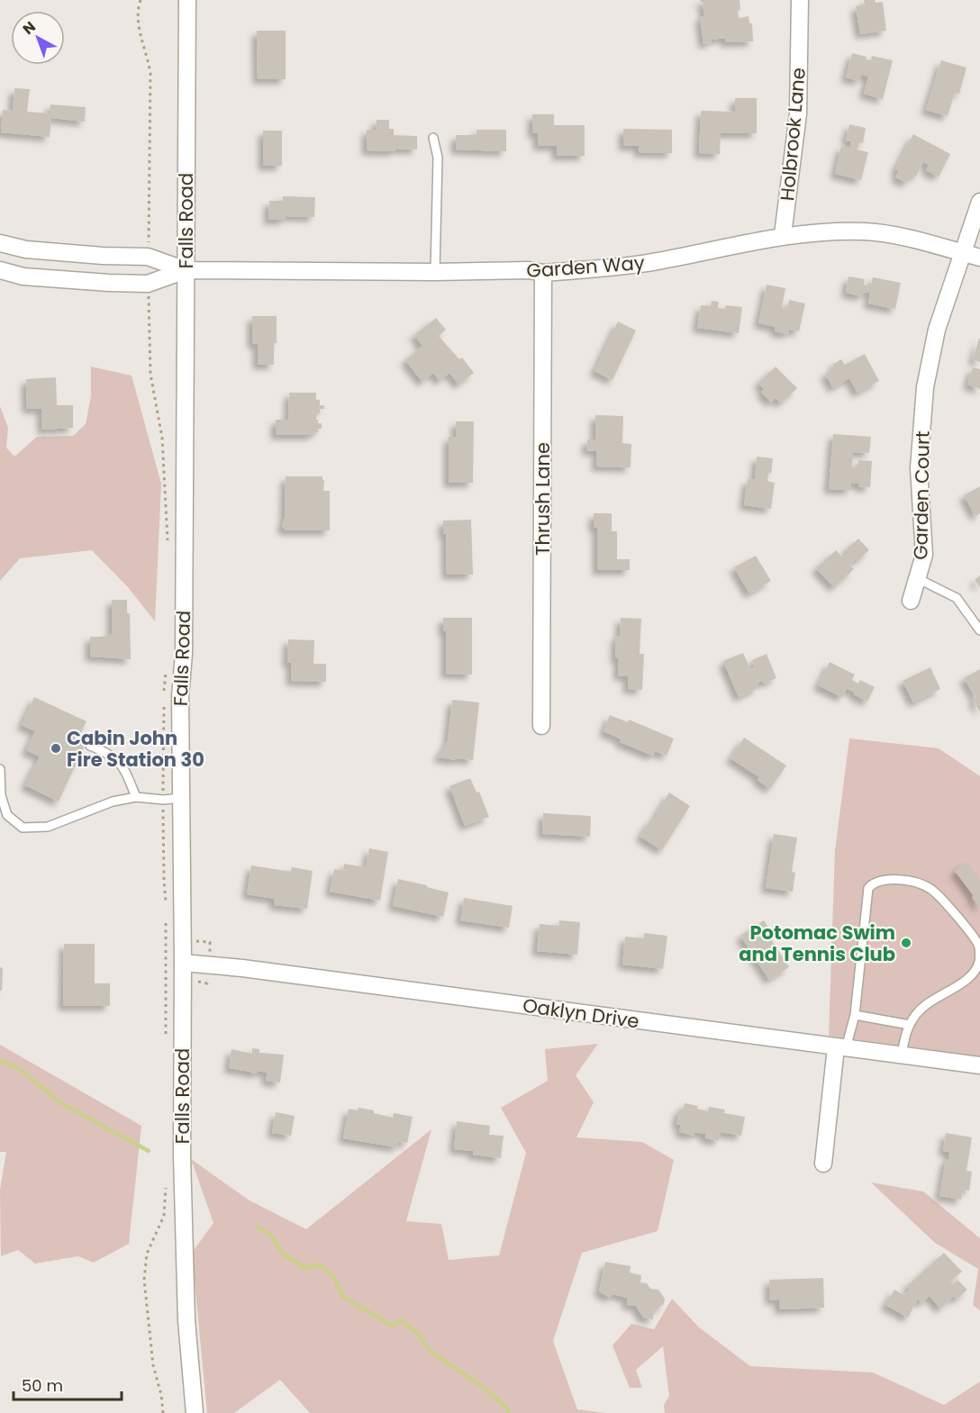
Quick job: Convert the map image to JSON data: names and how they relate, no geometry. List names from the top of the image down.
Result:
{
  "streets": {
    "street": [
      "Holbrook Lane",
      "Falls Road",
      "Garden Way",
      "Garden Court",
      "Thrush Lane",
      "Oaklyn Drive"
    ]
  },
  "crossings": [
    ["Holbrook Lane", "Garden Way"],
    ["Falls Road", "Garden Way"],
    ["Falls Road", "Oaklyn Drive"],
    ["Garden Way", "Garden Court"],
    ["Garden Way", "Thrush Lane"]
  ],
  "places": ["Cabin John Fire Station 30", "Potomac Swim and Tennis Club"],
  "scale_bar": "50 m",
  "north": "top left"
}
